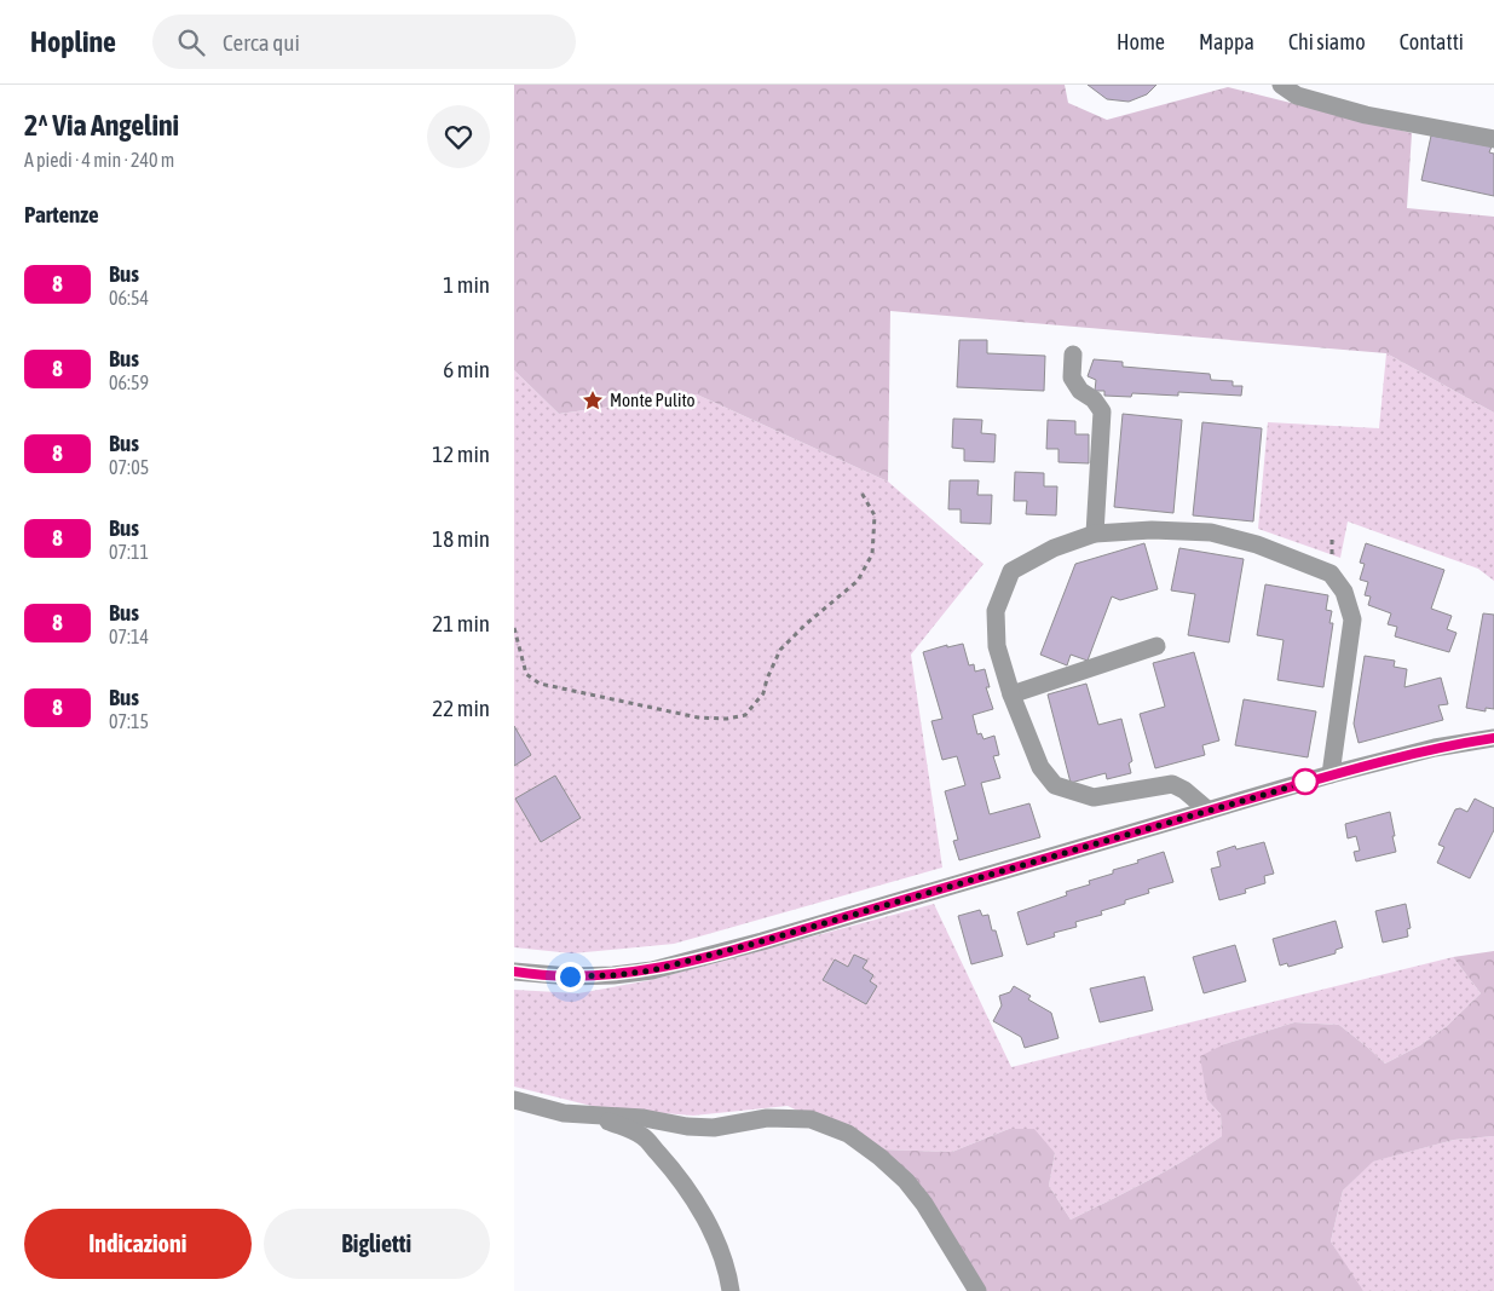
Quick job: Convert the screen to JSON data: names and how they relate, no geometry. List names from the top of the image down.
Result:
{
  "places": {
    "place": ["Monte Pulito"]
  },
  "lines": ["bus line 8"],
  "page": {
    "header": "Hopline",
    "search": "Cerca qui",
    "nav": [
      "Home",
      "Mappa",
      "Chi siamo",
      "Contatti"
    ],
    "heading": [
      ["2^ Via Angelini", "A piedi · 4 min · 240 m"],
      "Partenze"
    ],
    "list": [
      {
        "mark": "8",
        "name": "Bus",
        "note": "06:54",
        "value": "1 min"
      },
      {
        "mark": "8",
        "name": "Bus",
        "note": "06:59",
        "value": "6 min"
      },
      {
        "mark": "8",
        "name": "Bus",
        "note": "07:05",
        "value": "12 min"
      },
      {
        "mark": "8",
        "name": "Bus",
        "note": "07:11",
        "value": "18 min"
      },
      {
        "mark": "8",
        "name": "Bus",
        "note": "07:14",
        "value": "21 min"
      },
      {
        "mark": "8",
        "name": "Bus",
        "note": "07:15",
        "value": "22 min"
      }
    ],
    "buttons": ["Indicazioni", "Biglietti"]
  }
}
